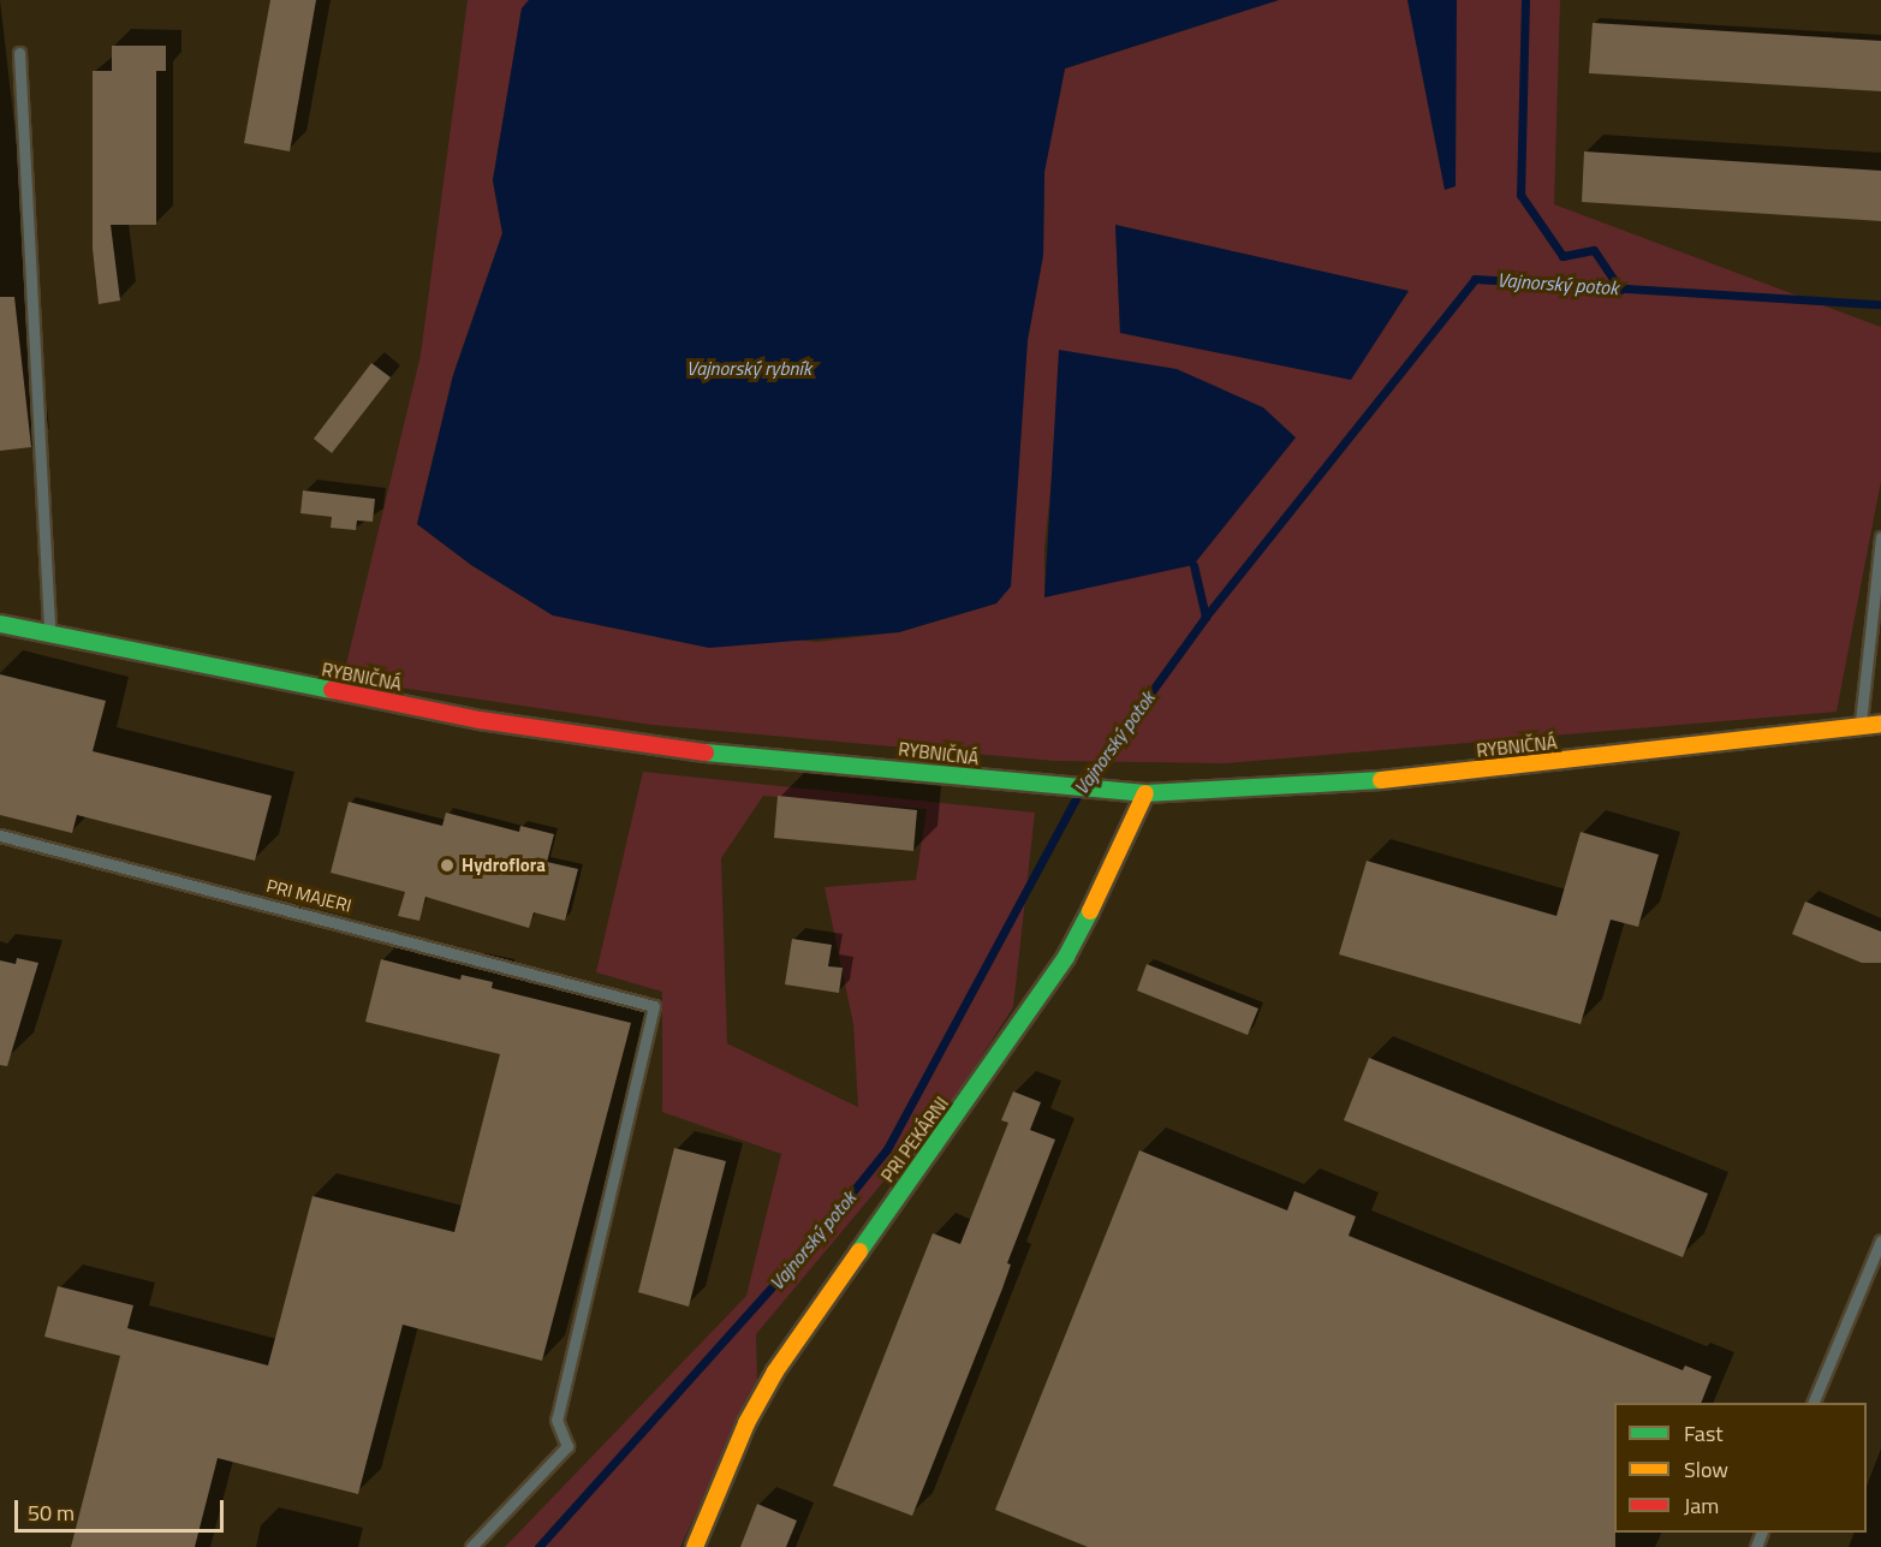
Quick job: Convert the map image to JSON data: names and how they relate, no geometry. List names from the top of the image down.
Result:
{
  "streets": {
    "main road": ["RYBNIČNÁ", "PRI PEKÁRNI"],
    "lane": ["PRI MAJERI"]
  },
  "crossings": [
    ["RYBNIČNÁ", "PRI PEKÁRNI"]
  ],
  "water": ["Vajnorský potok", "Vajnorský rybník"],
  "places": ["Hydroflora"],
  "legend": ["Fast", "Slow", "Jam"],
  "scale_bar": "50 m"
}
